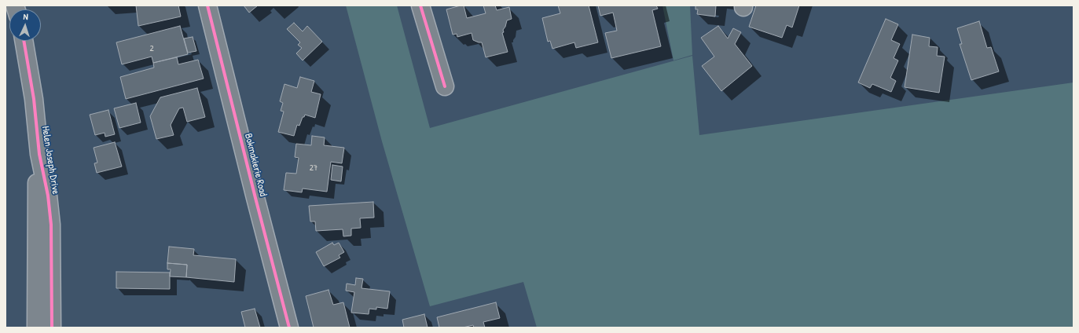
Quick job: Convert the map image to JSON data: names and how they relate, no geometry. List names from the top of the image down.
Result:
{
  "streets": {
    "street": ["Helen Joseph Drive", "Bokmakierie Road"]
  },
  "house_numbers": ["2", "27"],
  "north": "top"
}
